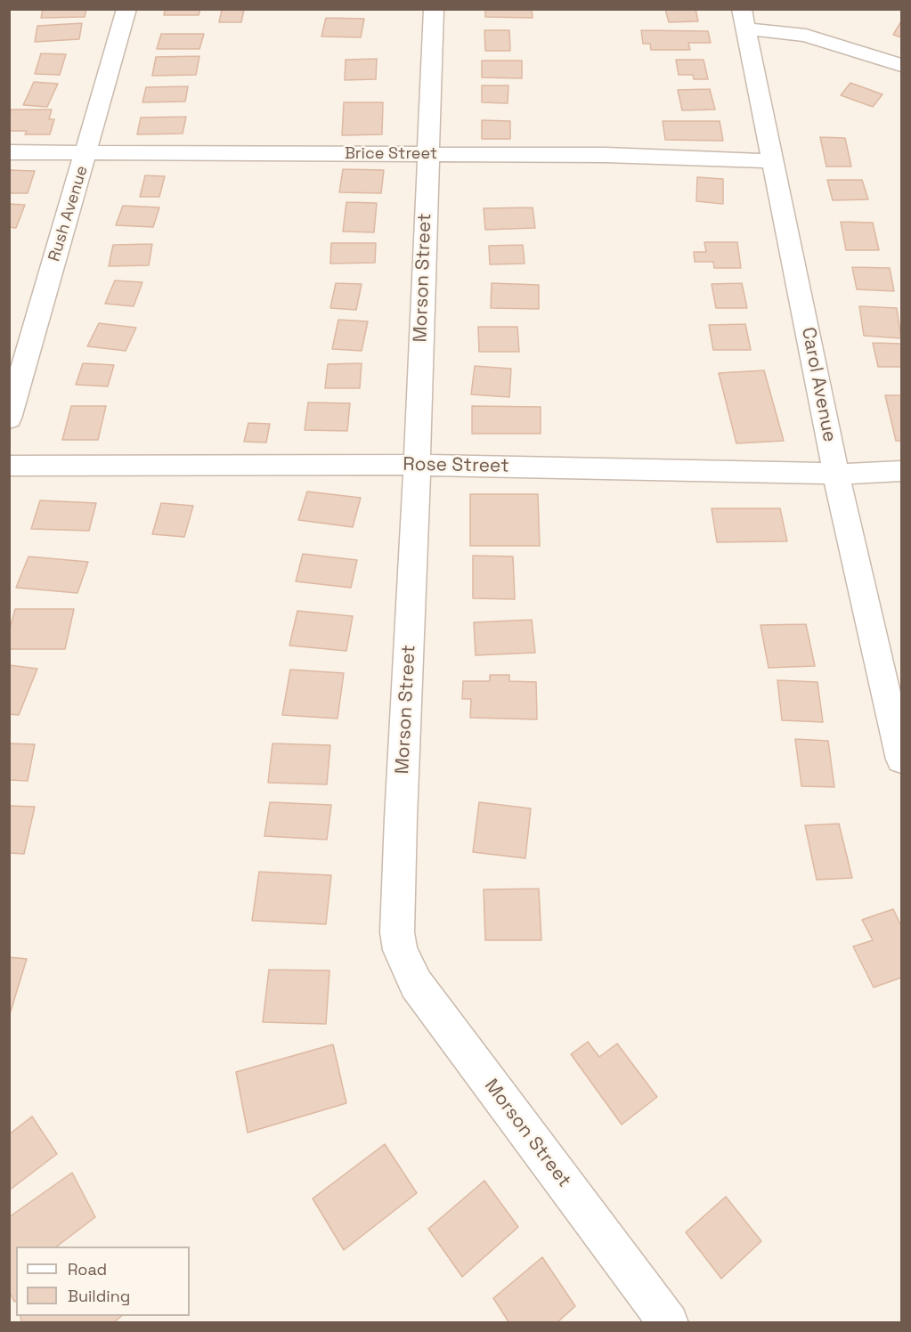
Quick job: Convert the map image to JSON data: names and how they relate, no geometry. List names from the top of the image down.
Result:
{
  "streets": {
    "street": [
      "Brice Street",
      "Rush Avenue",
      "Morson Street",
      "Carol Avenue",
      "Rose Street"
    ]
  },
  "crossings": [
    ["Brice Street", "Rush Avenue"],
    ["Brice Street", "Morson Street"],
    ["Brice Street", "Carol Avenue"],
    ["Morson Street", "Rose Street"],
    ["Carol Avenue", "Rose Street"]
  ],
  "legend": ["Road", "Building"]
}
